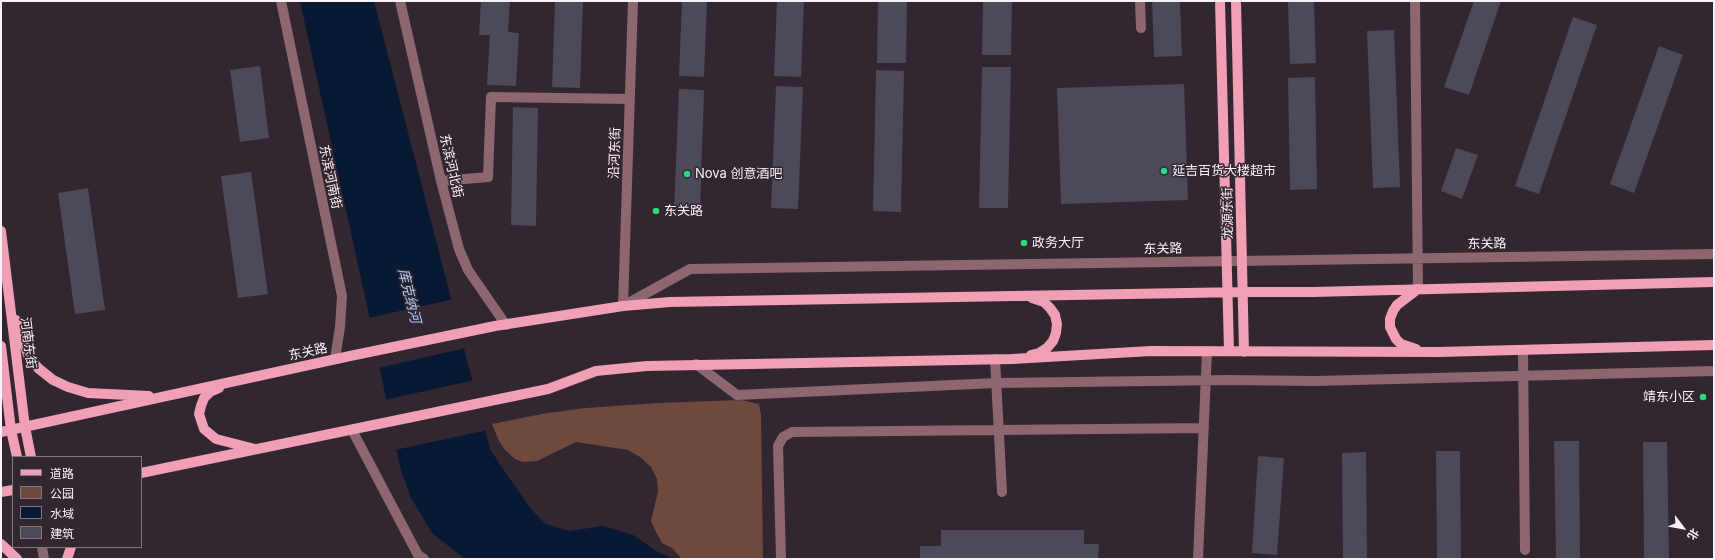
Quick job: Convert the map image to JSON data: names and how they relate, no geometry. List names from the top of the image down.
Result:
{
  "streets": {
    "main road": ["龙源东街", "东关路", "河南东街"],
    "street": ["沿河东街", "东滨河北街", "东滨河南街"]
  },
  "crossings": [
    ["沿河东街", "东关路"],
    ["东滨河北街", "东关路"],
    ["东滨河南街", "东关路"],
    ["龙源东街", "东关路"],
    ["东关路", "河南东街"]
  ],
  "water": ["库克纳河"],
  "places": [
    "延吉百货大楼超市",
    "Nova 创意酒吧",
    "东关路",
    "政务大厅",
    "靖东小区"
  ],
  "legend": [
    "道路",
    "公园",
    "水域",
    "建筑"
  ],
  "north": "bottom right"
}
